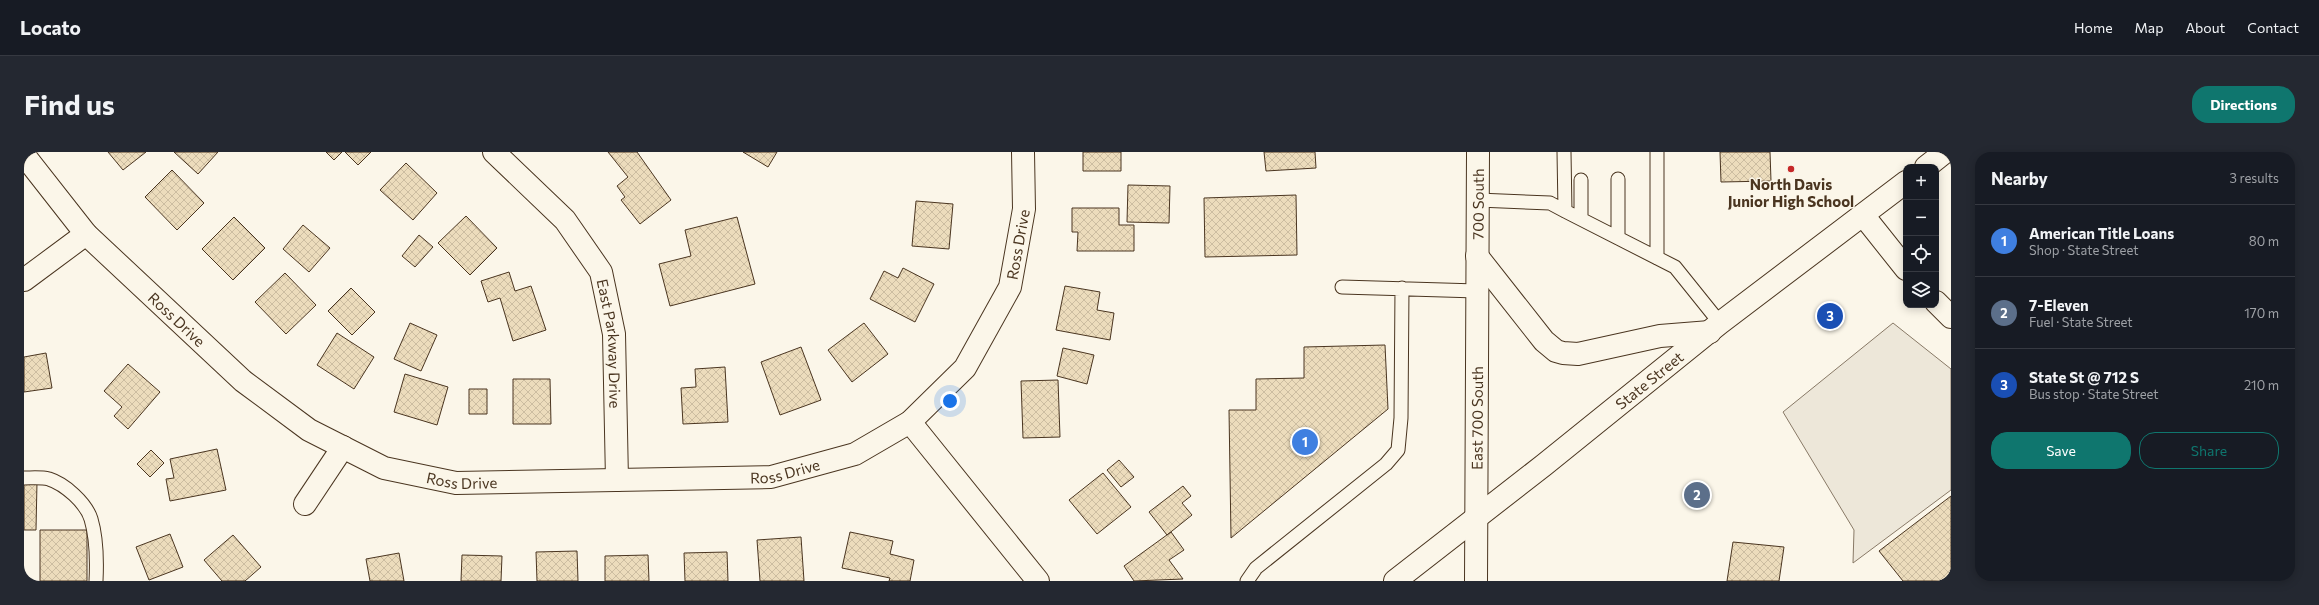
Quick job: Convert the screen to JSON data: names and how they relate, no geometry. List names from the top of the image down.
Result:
{
  "streets": {
    "street": [
      "700 South",
      "Ross Drive",
      "East Parkway Drive",
      "State Street",
      "East 700 South"
    ]
  },
  "crossings": [
    ["700 South", "East 700 South"],
    ["Ross Drive", "East Parkway Drive"],
    ["State Street", "East 700 South"]
  ],
  "places": ["North Davis Junior High School"],
  "page": {
    "header": "Locato",
    "nav": [
      "Home",
      "Map",
      "About",
      "Contact"
    ],
    "buttons": [
      "Directions",
      ["Save", "Share"]
    ],
    "title": "Find us",
    "heading": ["Nearby", "3 results"],
    "map_buttons": ["+", "−"],
    "list": [
      {
        "mark": "1",
        "name": "American Title Loans",
        "note": "Shop · State Street",
        "value": "80 m"
      },
      {
        "mark": "2",
        "name": "7-Eleven",
        "note": "Fuel · State Street",
        "value": "170 m"
      },
      {
        "mark": "3",
        "name": "State St @ 712 S",
        "note": "Bus stop · State Street",
        "value": "210 m"
      }
    ],
    "pins": ["3", "1", "2"]
  }
}
